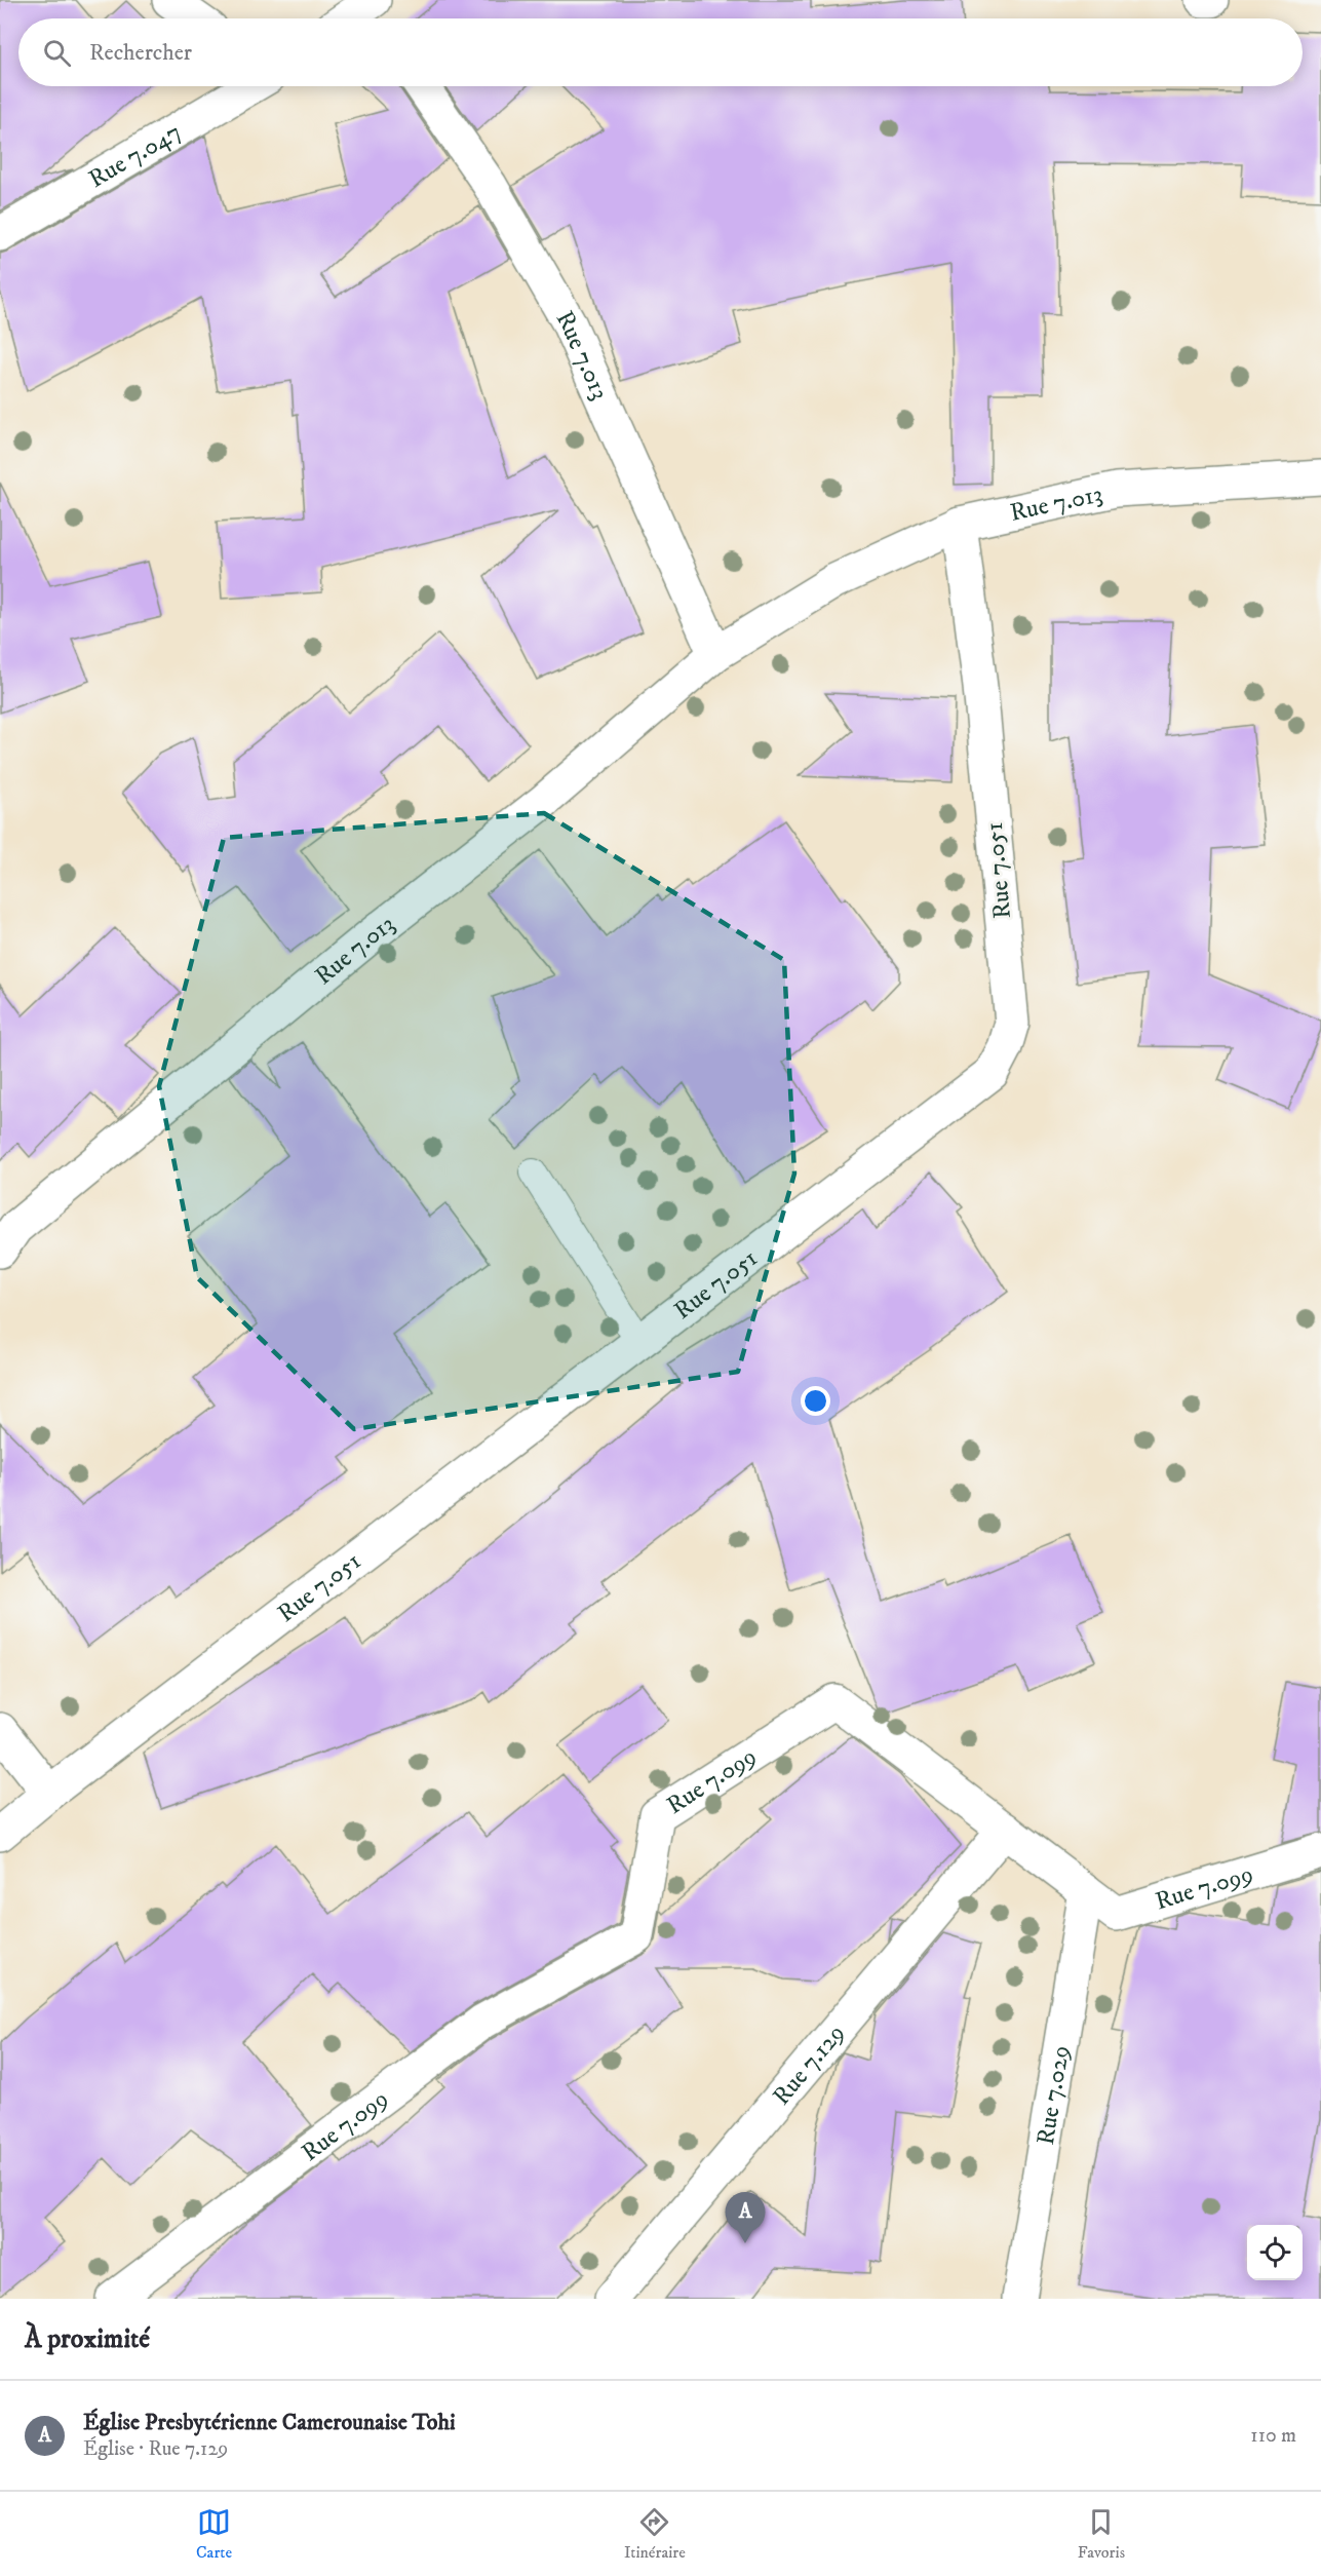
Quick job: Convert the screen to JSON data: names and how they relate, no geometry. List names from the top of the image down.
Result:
{
  "streets": {
    "street": [
      "Rue 7.047",
      "Rue 7.013",
      "Rue 7.051",
      "Rue 7.099",
      "Rue 7.129",
      "Rue 7.029"
    ]
  },
  "crossings": [
    ["Rue 7.013", "Rue 7.051"],
    ["Rue 7.099", "Rue 7.129"],
    ["Rue 7.099", "Rue 7.029"]
  ],
  "page": {
    "search": "Rechercher",
    "pins": "A",
    "heading": "À proximité",
    "list": [
      {
        "mark": "A",
        "name": "Église Presbytérienne Camerounaise Tohi",
        "note": "Église · Rue 7.129",
        "value": "110 m"
      }
    ],
    "nav": ["Carte", "Itinéraire", "Favoris"]
  }
}
